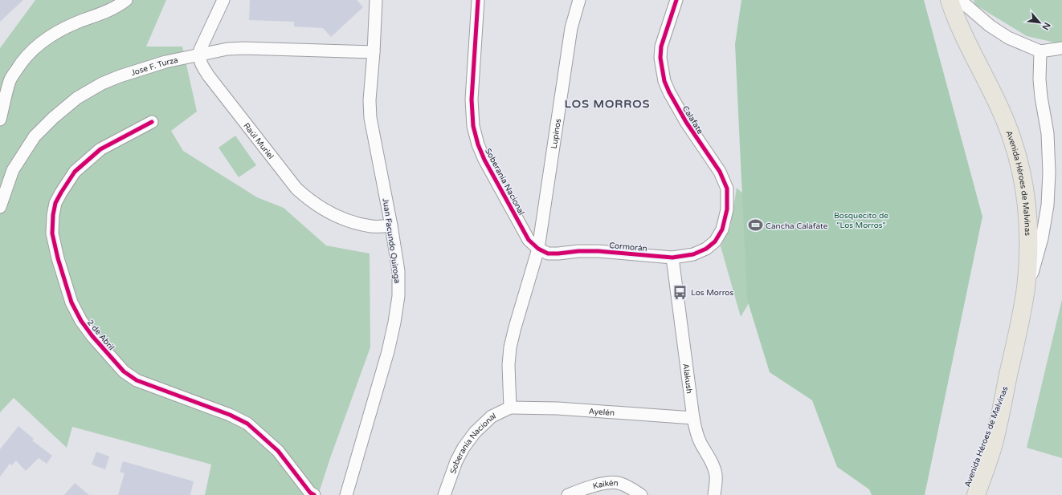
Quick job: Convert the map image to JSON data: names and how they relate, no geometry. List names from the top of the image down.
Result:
{
  "streets": {
    "highway": ["Avenida Héroes de Malvinas"],
    "street": [
      "Jose F. Turza",
      "Calafate",
      "Lupinos",
      "Raúl Muriel",
      "Soberanía Nacional",
      "Juan Facundo Quiroga",
      "Cormorán",
      "2 de Abril",
      "Alakush",
      "Ayelén",
      "Kaikén"
    ]
  },
  "crossings": [
    ["Jose F. Turza", "Raúl Muriel"],
    ["Jose F. Turza", "Juan Facundo Quiroga"],
    ["Calafate", "Cormorán"],
    ["Lupinos", "Soberanía Nacional"],
    ["Lupinos", "Cormorán"],
    ["Raúl Muriel", "Juan Facundo Quiroga"],
    ["Soberanía Nacional", "Cormorán"],
    ["Soberanía Nacional", "Ayelén"],
    ["Cormorán", "Alakush"],
    ["Alakush", "Ayelén"]
  ],
  "districts": ["LOS MORROS"],
  "parks": ["Bosquecito de \"Los Morros\""],
  "places": {
    "sports": ["Cancha Calafate"],
    "bus stop": ["Los Morros"]
  },
  "north": "bottom right"
}
